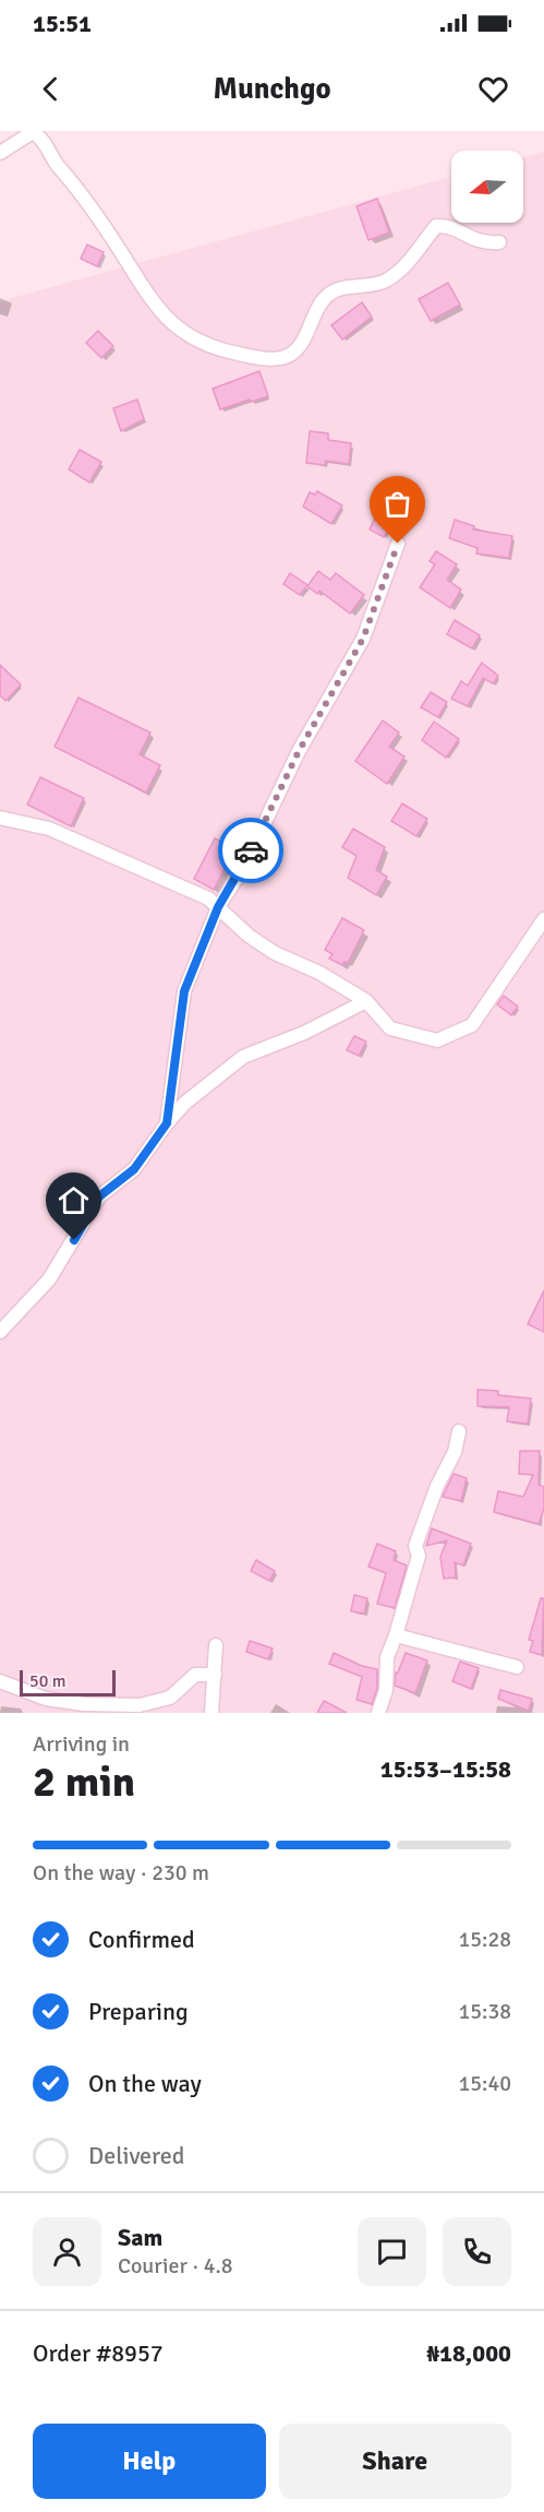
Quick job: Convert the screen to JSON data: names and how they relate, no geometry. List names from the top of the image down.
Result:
{
  "scale_bar": "50 m",
  "north": "left",
  "page": {
    "status": "15:51",
    "header": "Munchgo",
    "scale": "50 m",
    "heading": ["2 min", "Arriving in", "15:53–15:58"],
    "panel": [
      "Sam",
      "Courier · 4.8",
      "Order #8957",
      "₦18,000"
    ],
    "bar": "On the way · 230 m",
    "list": [
      ["Confirmed", "15:28"],
      ["Preparing", "15:38"],
      ["On the way", "15:40"],
      "Delivered"
    ],
    "buttons": ["Help", "Share"]
  }
}
